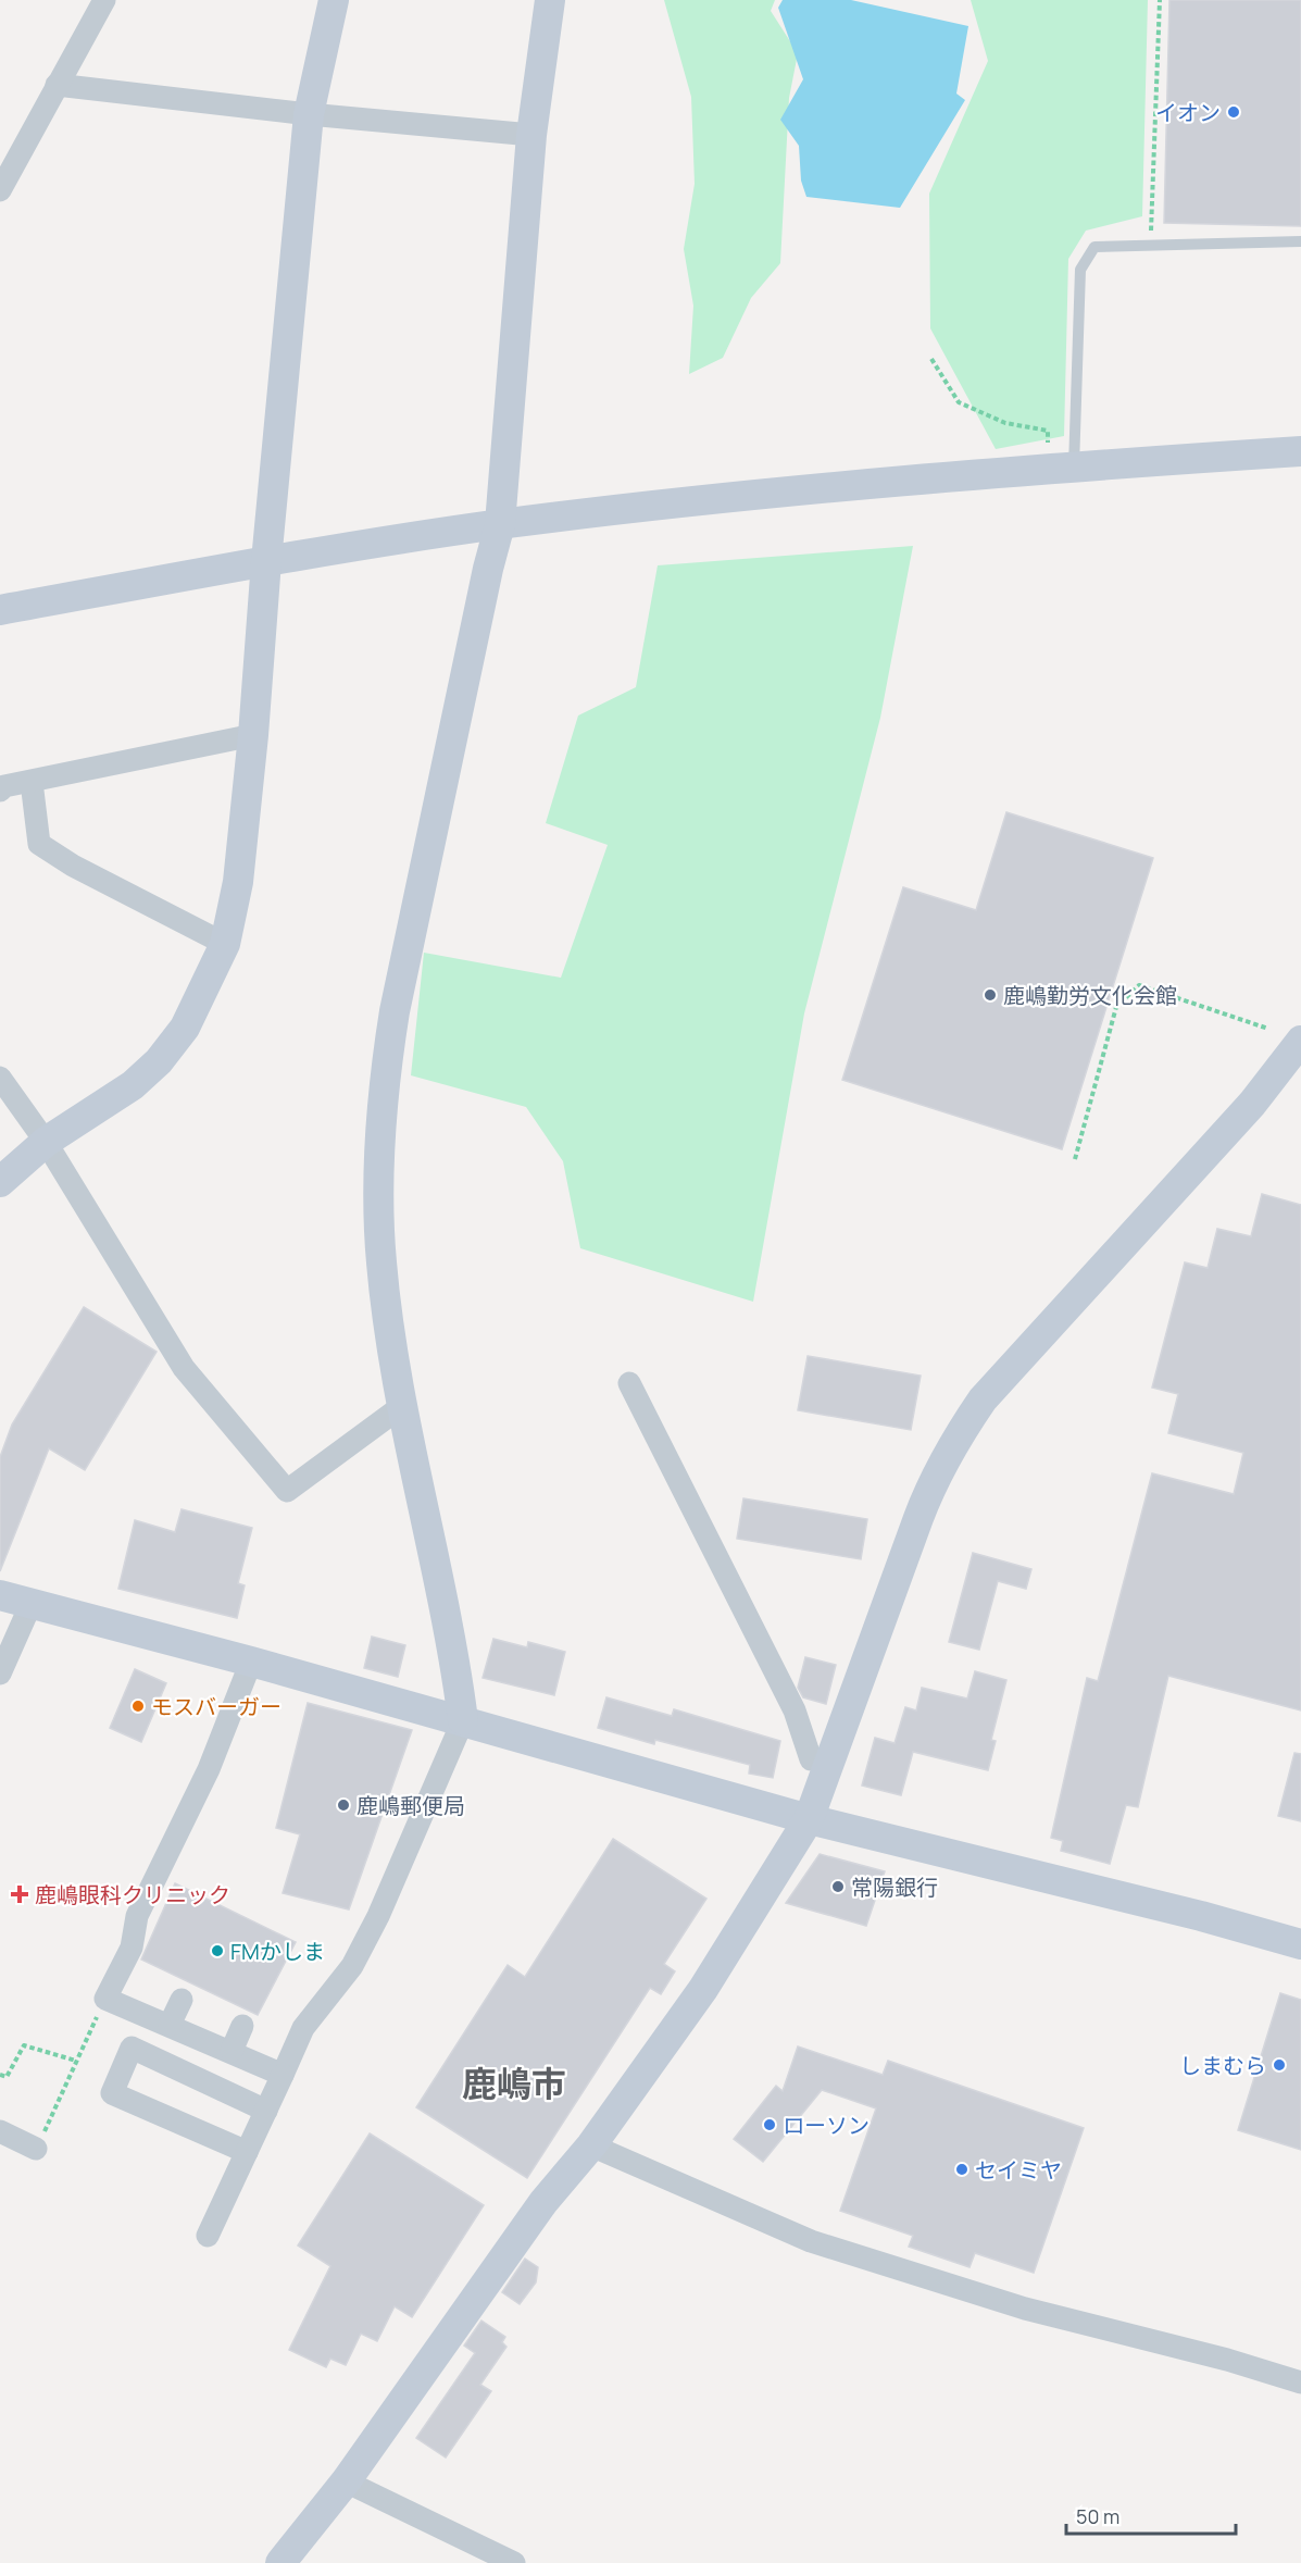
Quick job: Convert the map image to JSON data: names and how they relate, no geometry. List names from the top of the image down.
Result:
{
  "districts": ["鹿嶋市"],
  "places": {
    "other": [
      "イオン",
      "鹿嶋勤労文化会館",
      "モスバーガー",
      "鹿嶋郵便局",
      "常陽銀行",
      "FMかしま",
      "しまむら",
      "ローソン",
      "セイミヤ"
    ],
    "health": ["鹿嶋眼科クリニック"]
  },
  "scale_bar": "50 m"
}
